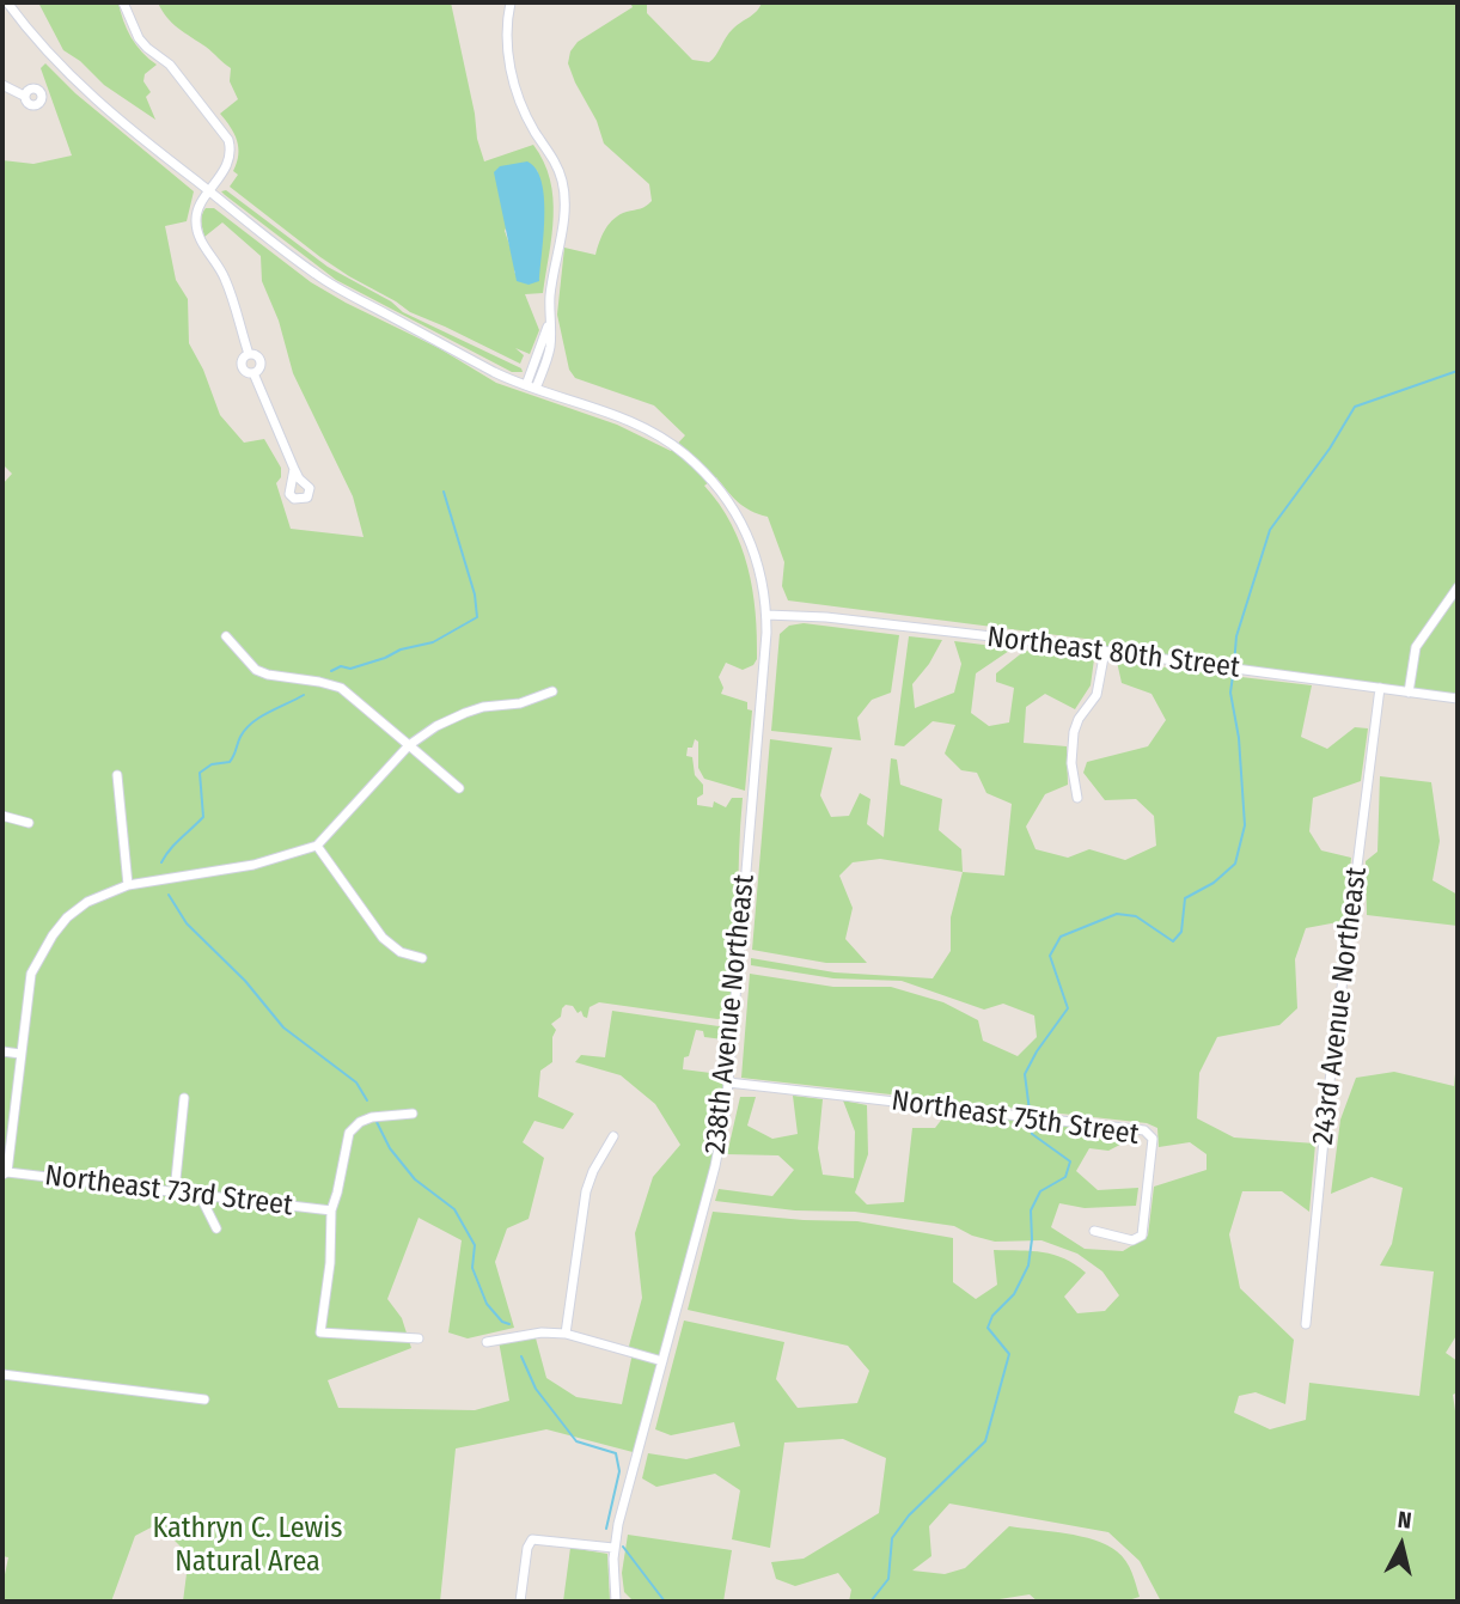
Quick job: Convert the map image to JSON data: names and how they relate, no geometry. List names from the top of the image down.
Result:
{
  "streets": {
    "street": [
      "Northeast 80th Street",
      "243rd Avenue Northeast",
      "238th Avenue Northeast",
      "Northeast 75th Street",
      "Northeast 73rd Street"
    ]
  },
  "crossings": [
    ["Northeast 80th Street", "243rd Avenue Northeast"],
    ["Northeast 80th Street", "238th Avenue Northeast"],
    ["238th Avenue Northeast", "Northeast 75th Street"]
  ],
  "parks": ["Kathryn C. Lewis Natural Area"],
  "north": "top"
}
